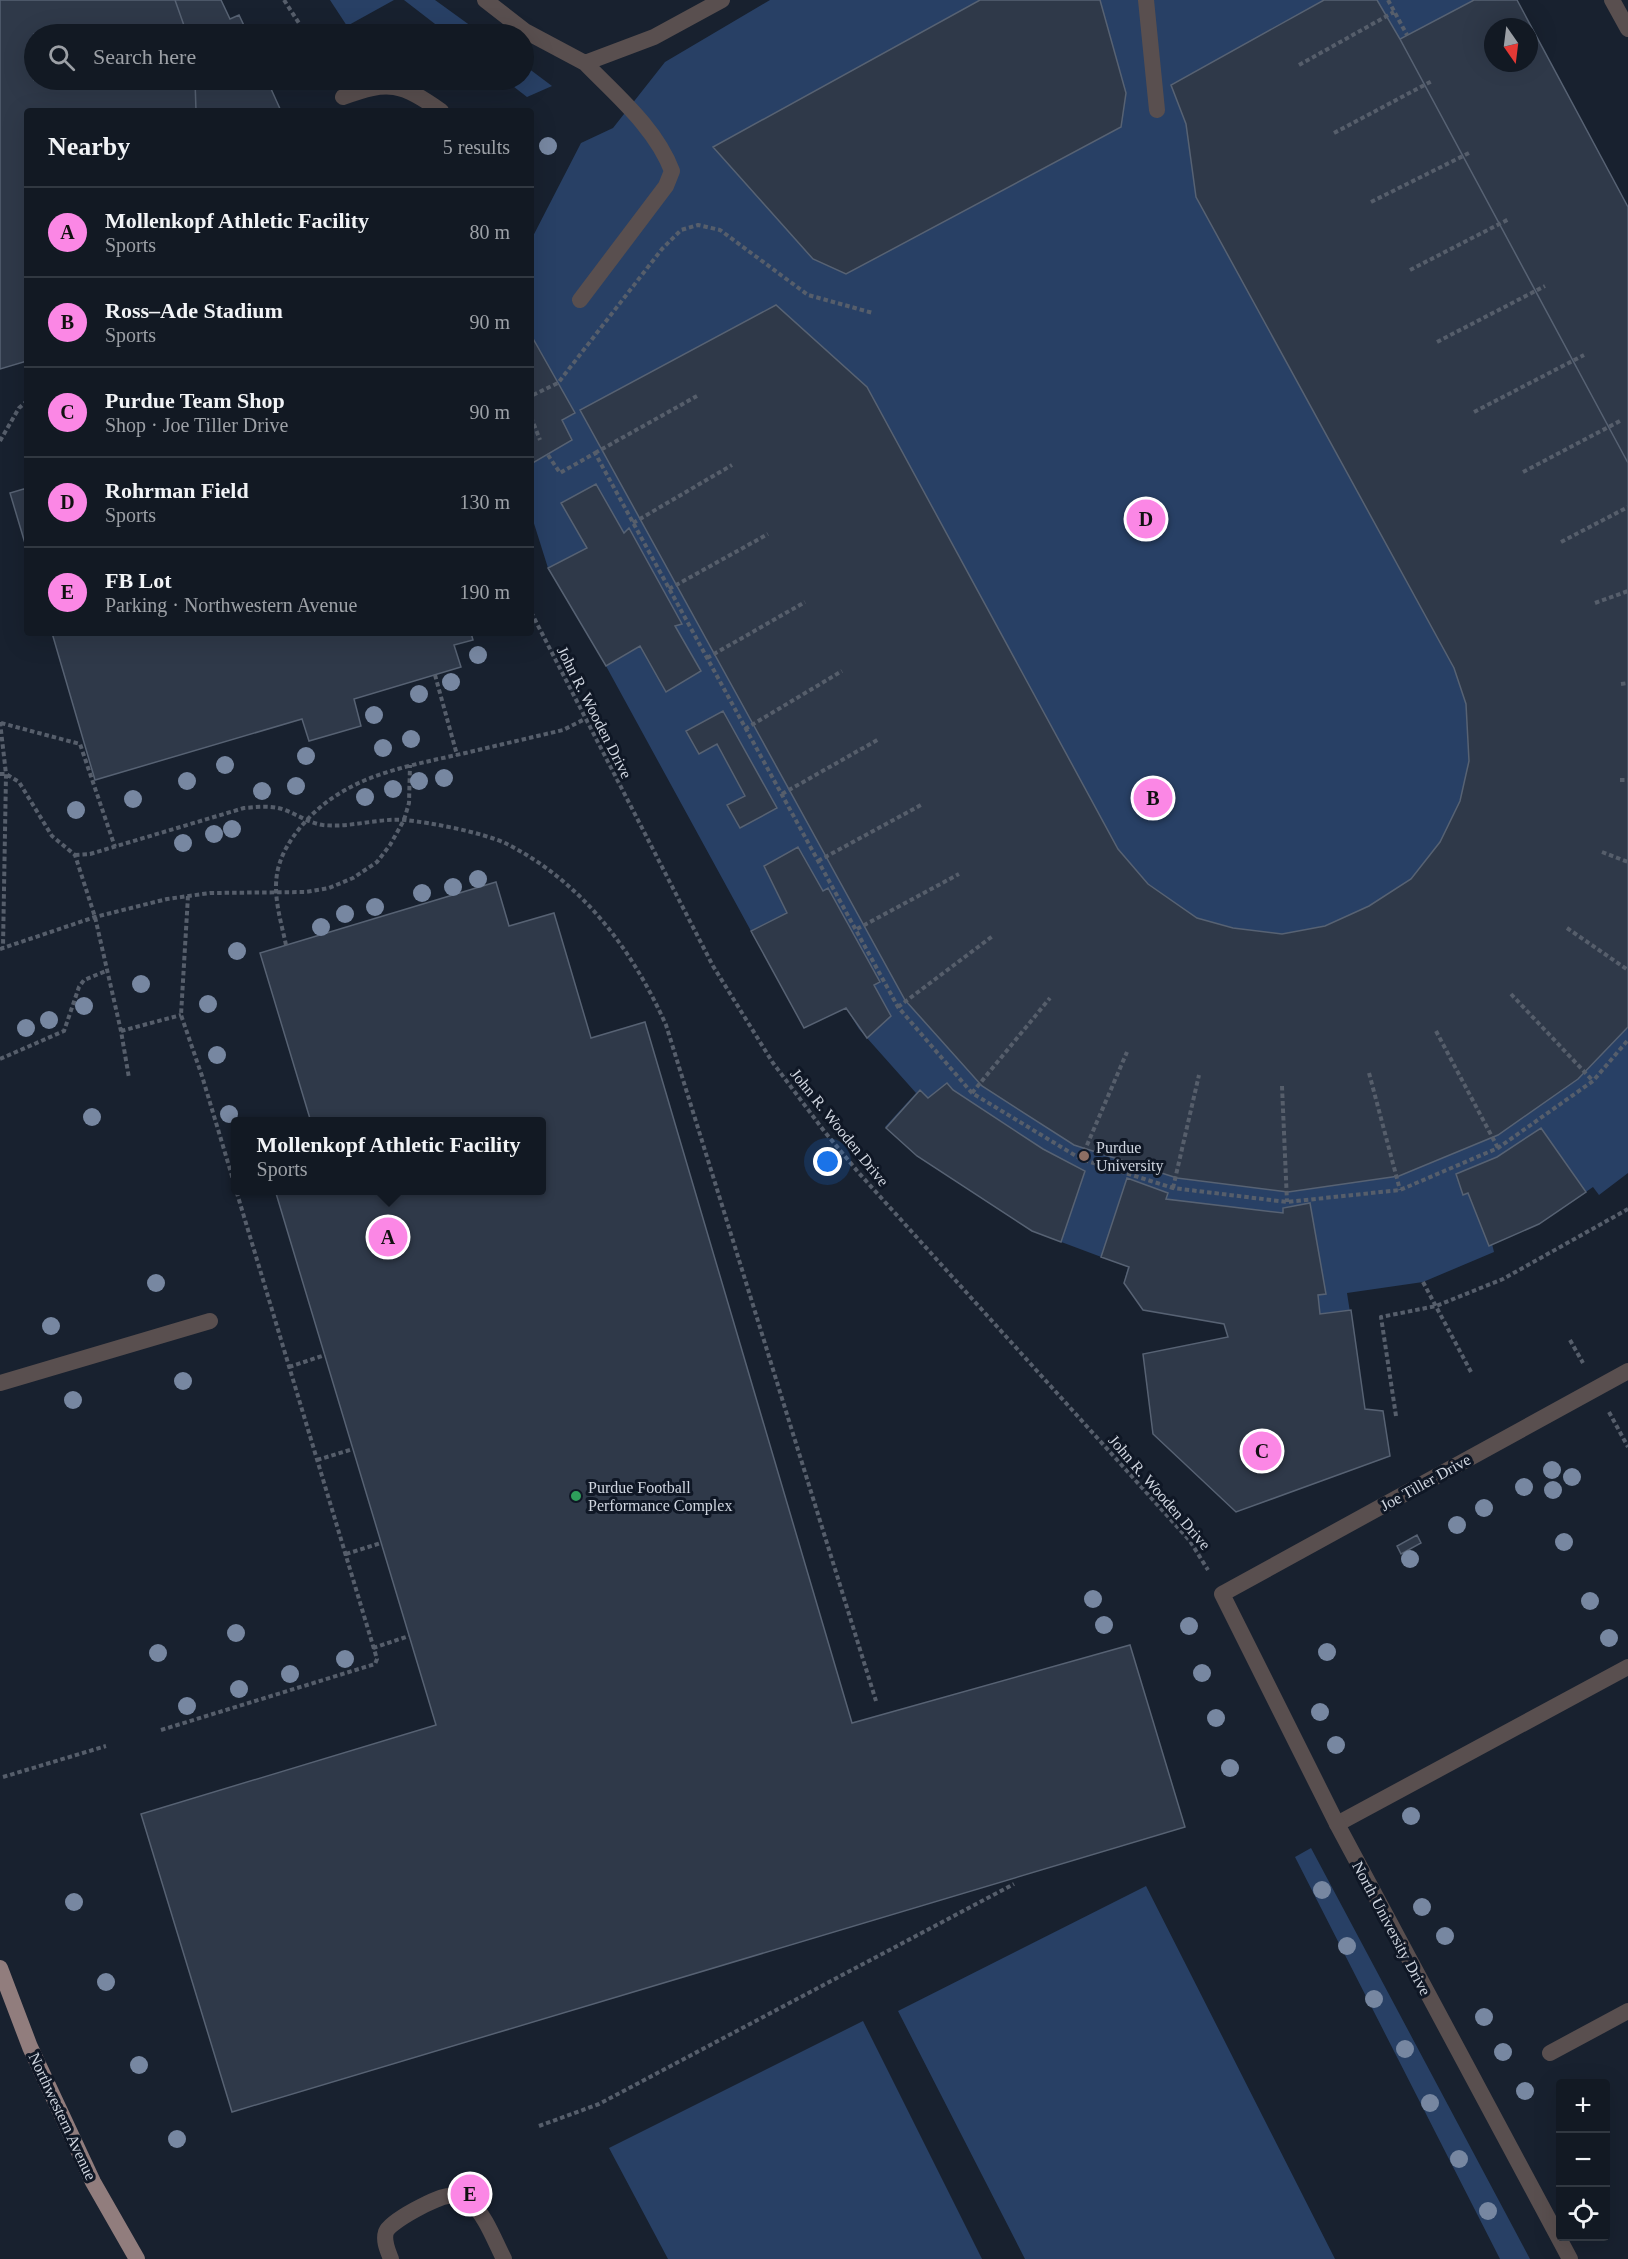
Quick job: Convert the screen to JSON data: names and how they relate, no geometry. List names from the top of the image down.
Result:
{
  "streets": {
    "main road": ["Northwestern Avenue"],
    "street": ["Joe Tiller Drive", "North University Drive"],
    "path": ["John R. Wooden Drive"]
  },
  "crossings": [
    ["John R. Wooden Drive", "Joe Tiller Drive"],
    ["John R. Wooden Drive", "North University Drive"],
    ["Joe Tiller Drive", "North University Drive"]
  ],
  "places": ["Purdue University", "Purdue Football Performance Complex"],
  "north": "bottom",
  "page": {
    "search": "Search here",
    "heading": ["Nearby", "5 results"],
    "list": [
      {
        "mark": "A",
        "name": "Mollenkopf Athletic Facility",
        "note": "Sports",
        "value": "80 m"
      },
      {
        "mark": "B",
        "name": "Ross–Ade Stadium",
        "note": "Sports",
        "value": "90 m"
      },
      {
        "mark": "C",
        "name": "Purdue Team Shop",
        "note": "Shop · Joe Tiller Drive",
        "value": "90 m"
      },
      {
        "mark": "D",
        "name": "Rohrman Field",
        "note": "Sports",
        "value": "130 m"
      },
      {
        "mark": "E",
        "name": "FB Lot",
        "note": "Parking · Northwestern Avenue",
        "value": "190 m"
      }
    ],
    "pins": [
      "D",
      "B",
      "A",
      "C",
      "E"
    ],
    "popup": ["Mollenkopf Athletic Facility", "Sports"],
    "map_buttons": ["+", "−"]
  }
}
